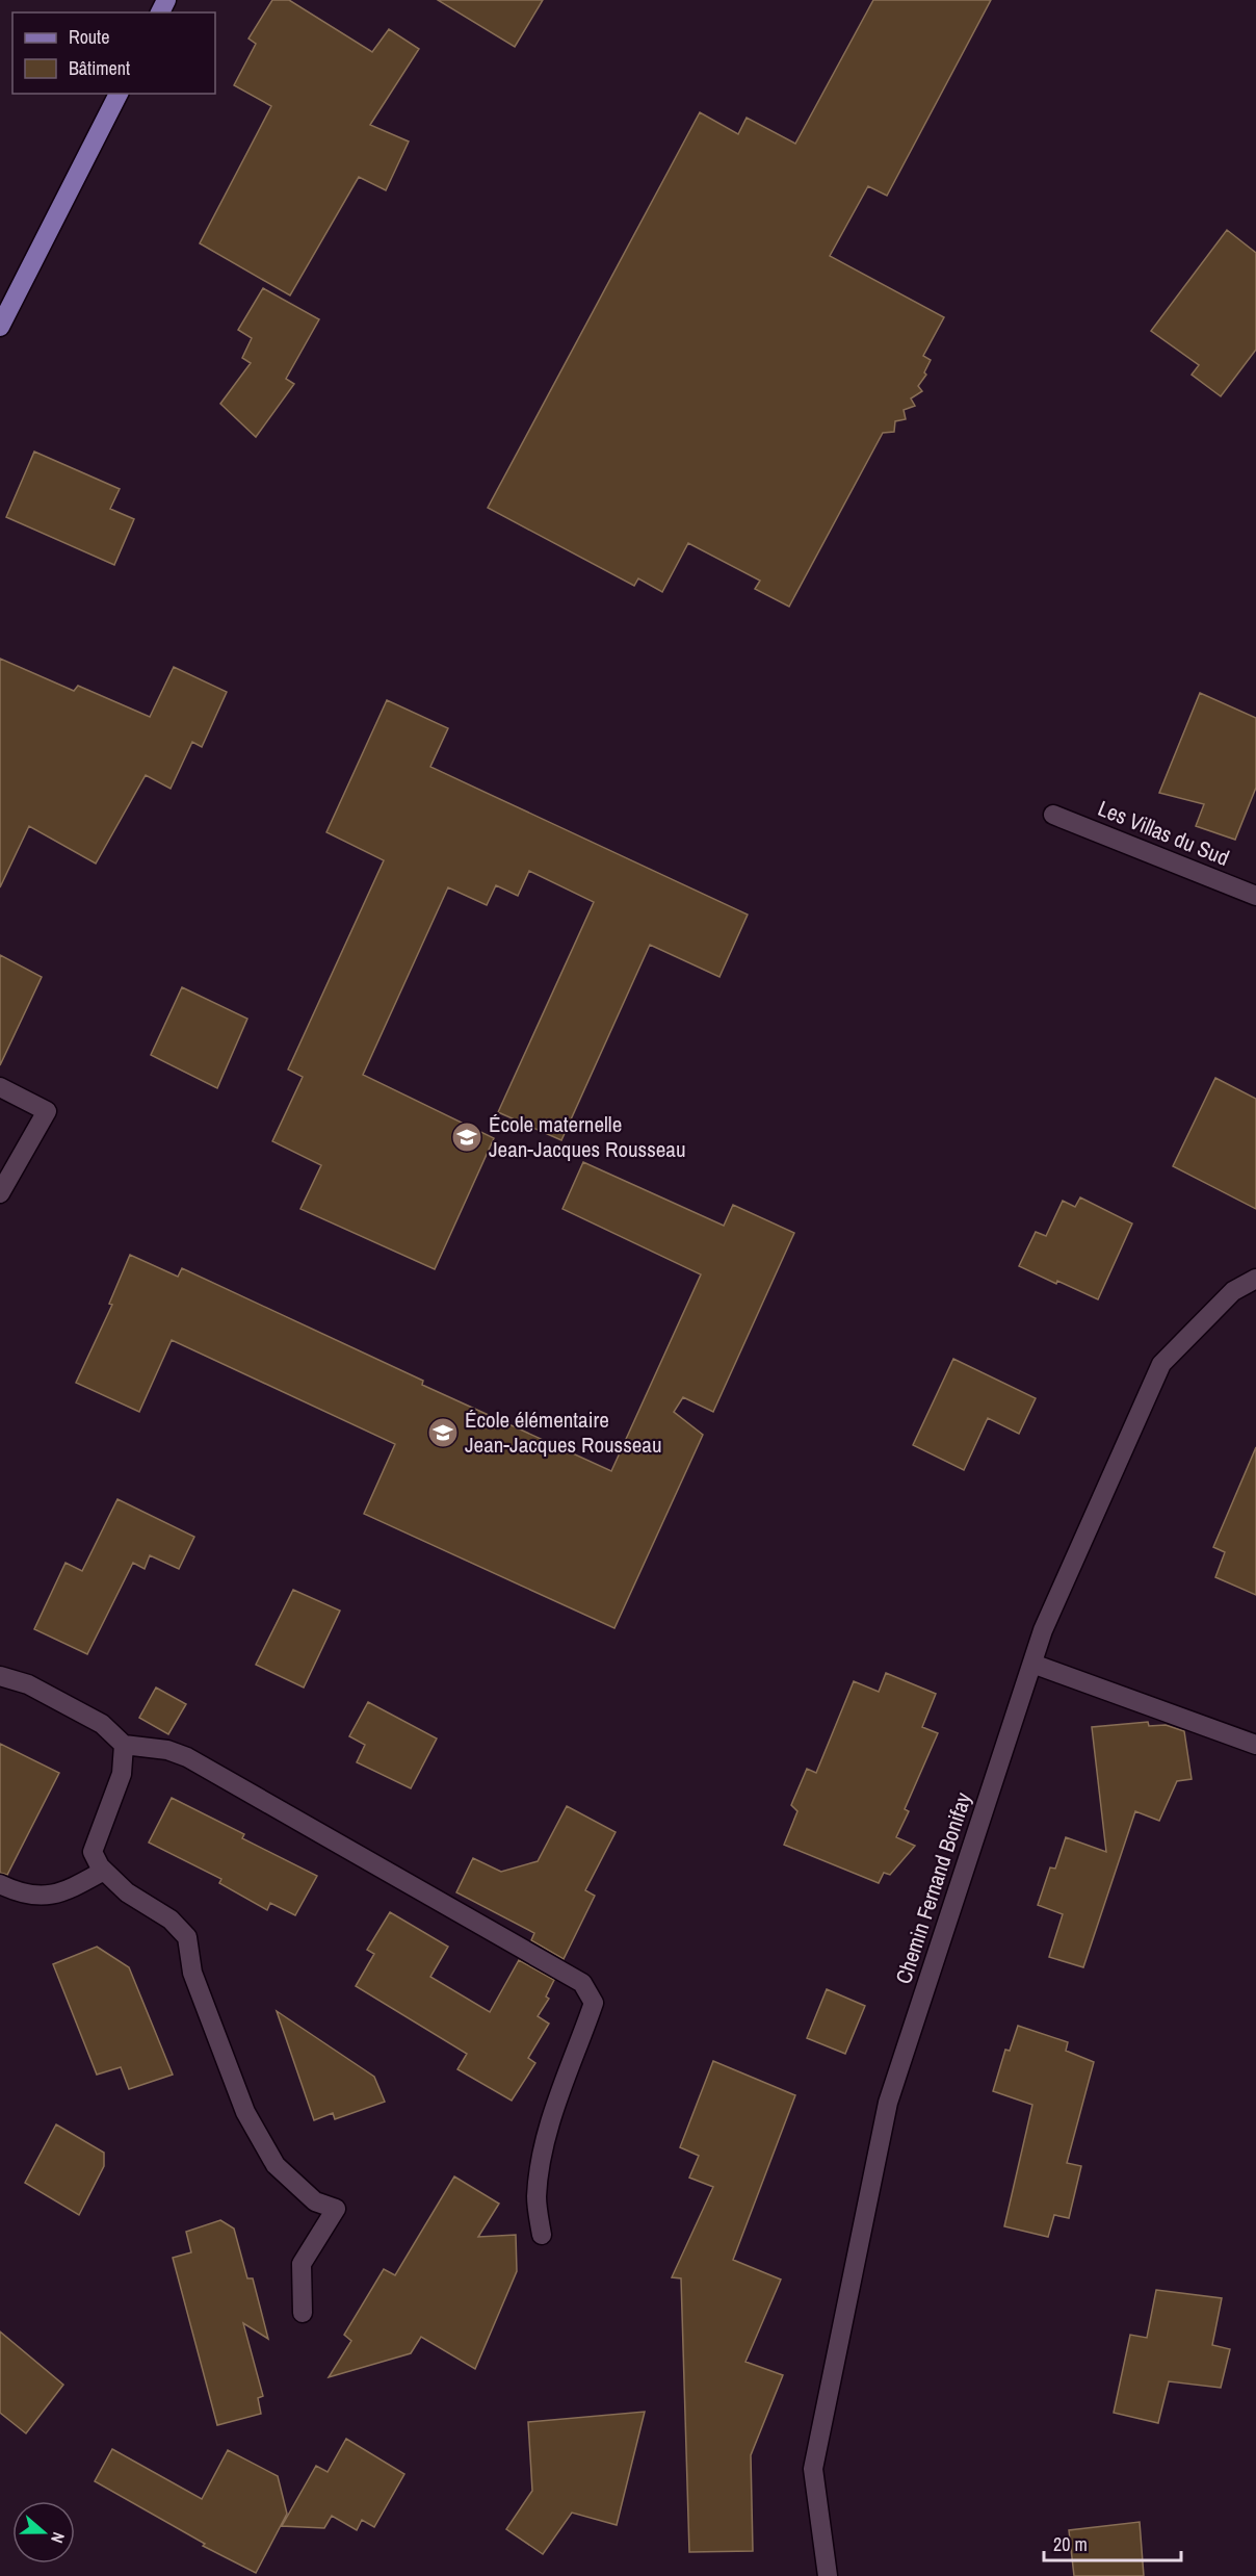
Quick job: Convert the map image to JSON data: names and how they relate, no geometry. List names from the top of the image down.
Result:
{
  "streets": {
    "street": ["Les Villas du Sud", "Chemin Fernand Bonifay"]
  },
  "places": {
    "school or university": ["École maternelle Jean-Jacques Rousseau", "École élémentaire Jean-Jacques Rousseau"]
  },
  "legend": ["Route", "Bâtiment"],
  "scale_bar": "20 m",
  "north": "right"
}
